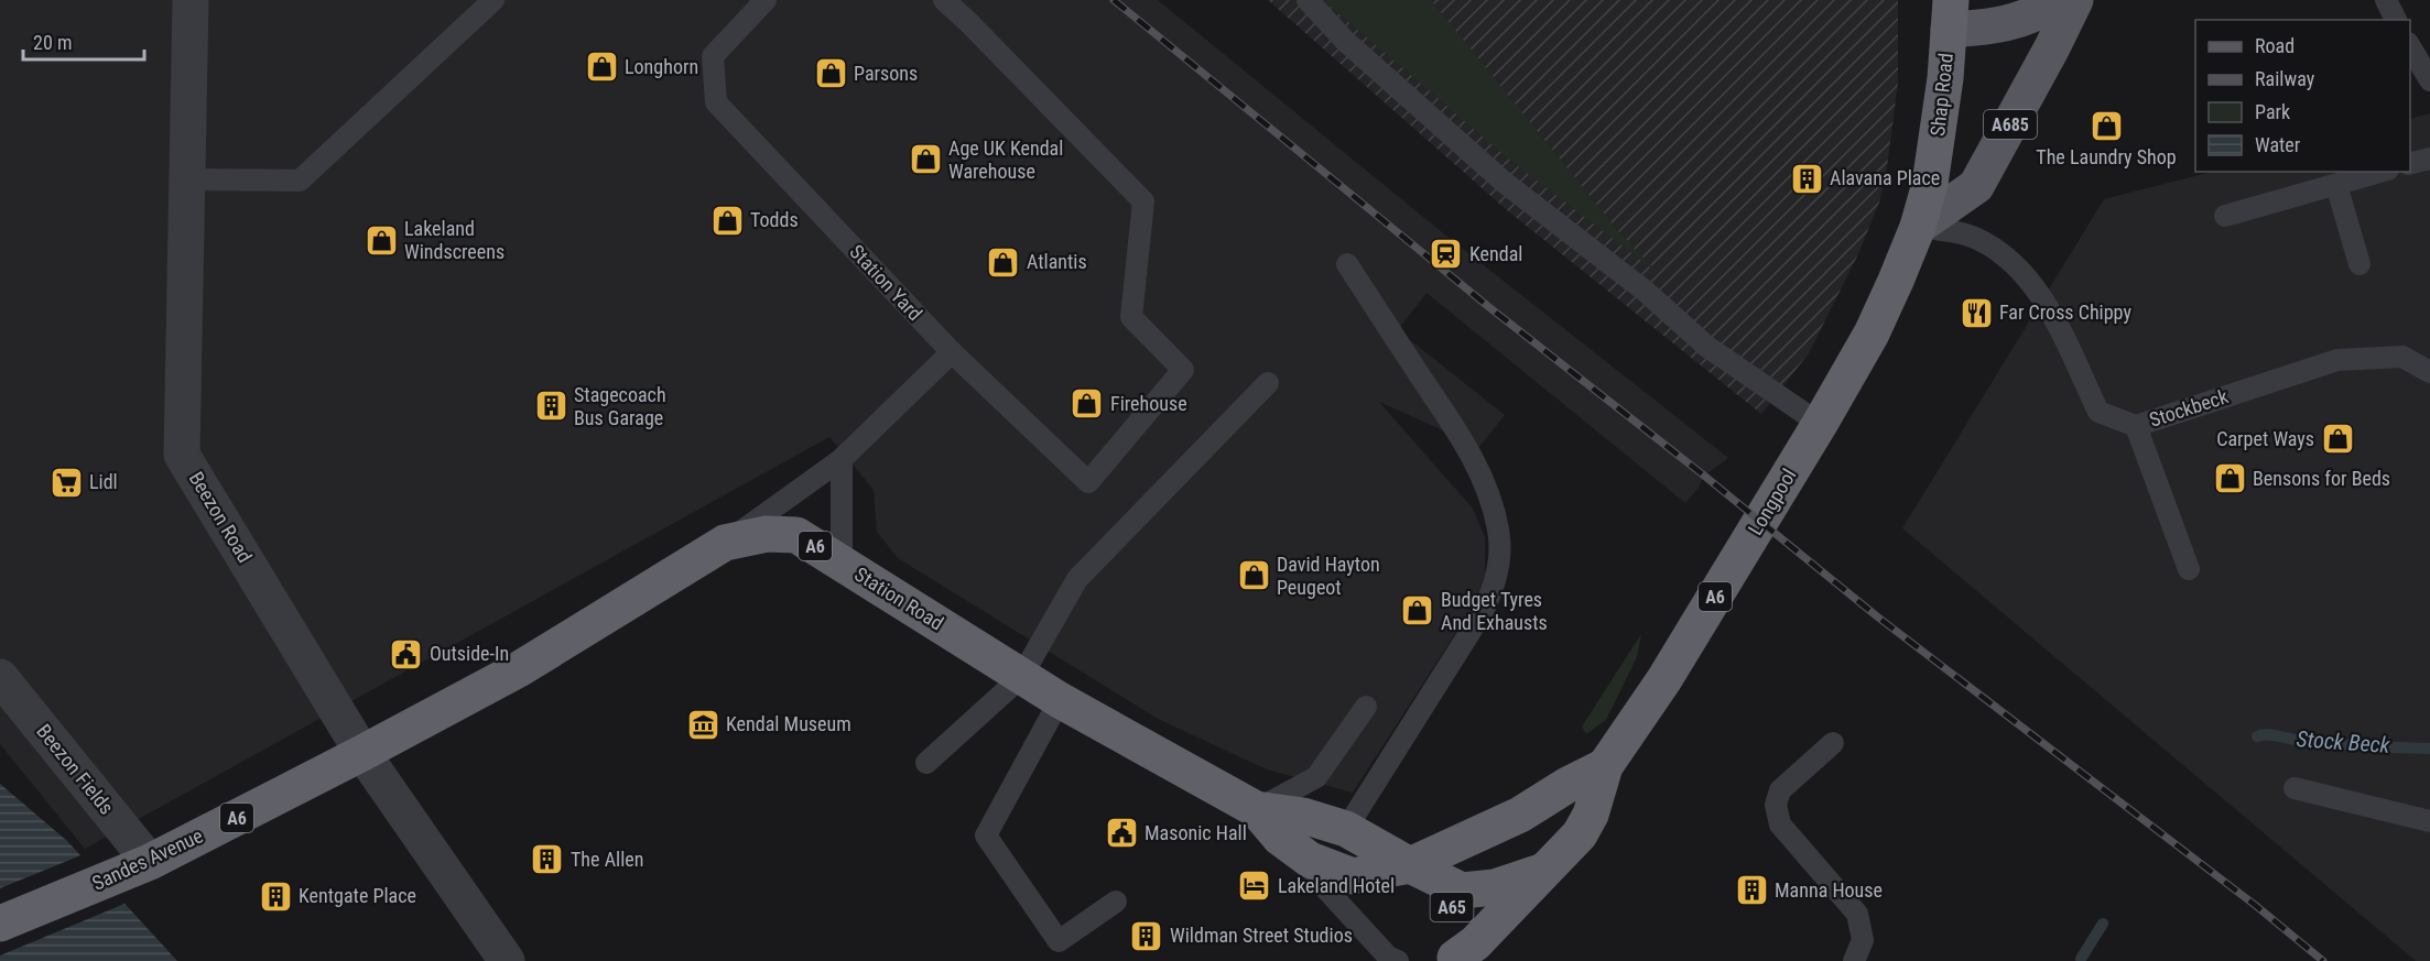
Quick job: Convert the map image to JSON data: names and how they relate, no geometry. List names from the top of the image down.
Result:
{
  "streets": {
    "highway": [
      "Shap Road",
      "Longpool",
      "A6",
      "Station Road",
      "Sandes Avenue",
      "A65"
    ],
    "main road": ["A685"],
    "street": ["Beezon Road", "Beezon Fields"],
    "lane": ["Station Yard", "Stockbeck"]
  },
  "crossings": [
    ["Shap Road", "A685"],
    ["Shap Road", "Stockbeck"],
    ["Shap Road", "Longpool"],
    ["A685", "Stockbeck"],
    ["A685", "Longpool"],
    ["Stockbeck", "Longpool"],
    ["Longpool", "Station Road"],
    ["Longpool", "A65"],
    ["Beezon Road", "Station Road"],
    ["Beezon Road", "Sandes Avenue"],
    ["Station Road", "Sandes Avenue"],
    ["Station Road", "A65"],
    ["Beezon Fields", "Sandes Avenue"]
  ],
  "water": ["Stock Beck"],
  "places": {
    "shop": [
      "Longhorn",
      "Parsons",
      "The Laundry Shop",
      "Age UK Kendal Warehouse",
      "Todds",
      "Lakeland Windscreens",
      "Atlantis",
      "Firehouse",
      "Carpet Ways",
      "Bensons for Beds",
      "David Hayton Peugeot",
      "Budget Tyres And Exhausts"
    ],
    "building": [
      "Alavana Place",
      "Stagecoach Bus Garage",
      "The Allen",
      "Manna House",
      "Kentgate Place",
      "Wildman Street Studios"
    ],
    "station": ["Kendal"],
    "restaurant": ["Far Cross Chippy"],
    "supermarket": ["Lidl"],
    "public building": ["Outside-In", "Masonic Hall"],
    "museum": ["Kendal Museum"],
    "hotel": ["Lakeland Hotel"]
  },
  "legend": [
    "Road",
    "Railway",
    "Park",
    "Water"
  ],
  "scale_bar": "20 m"
}
